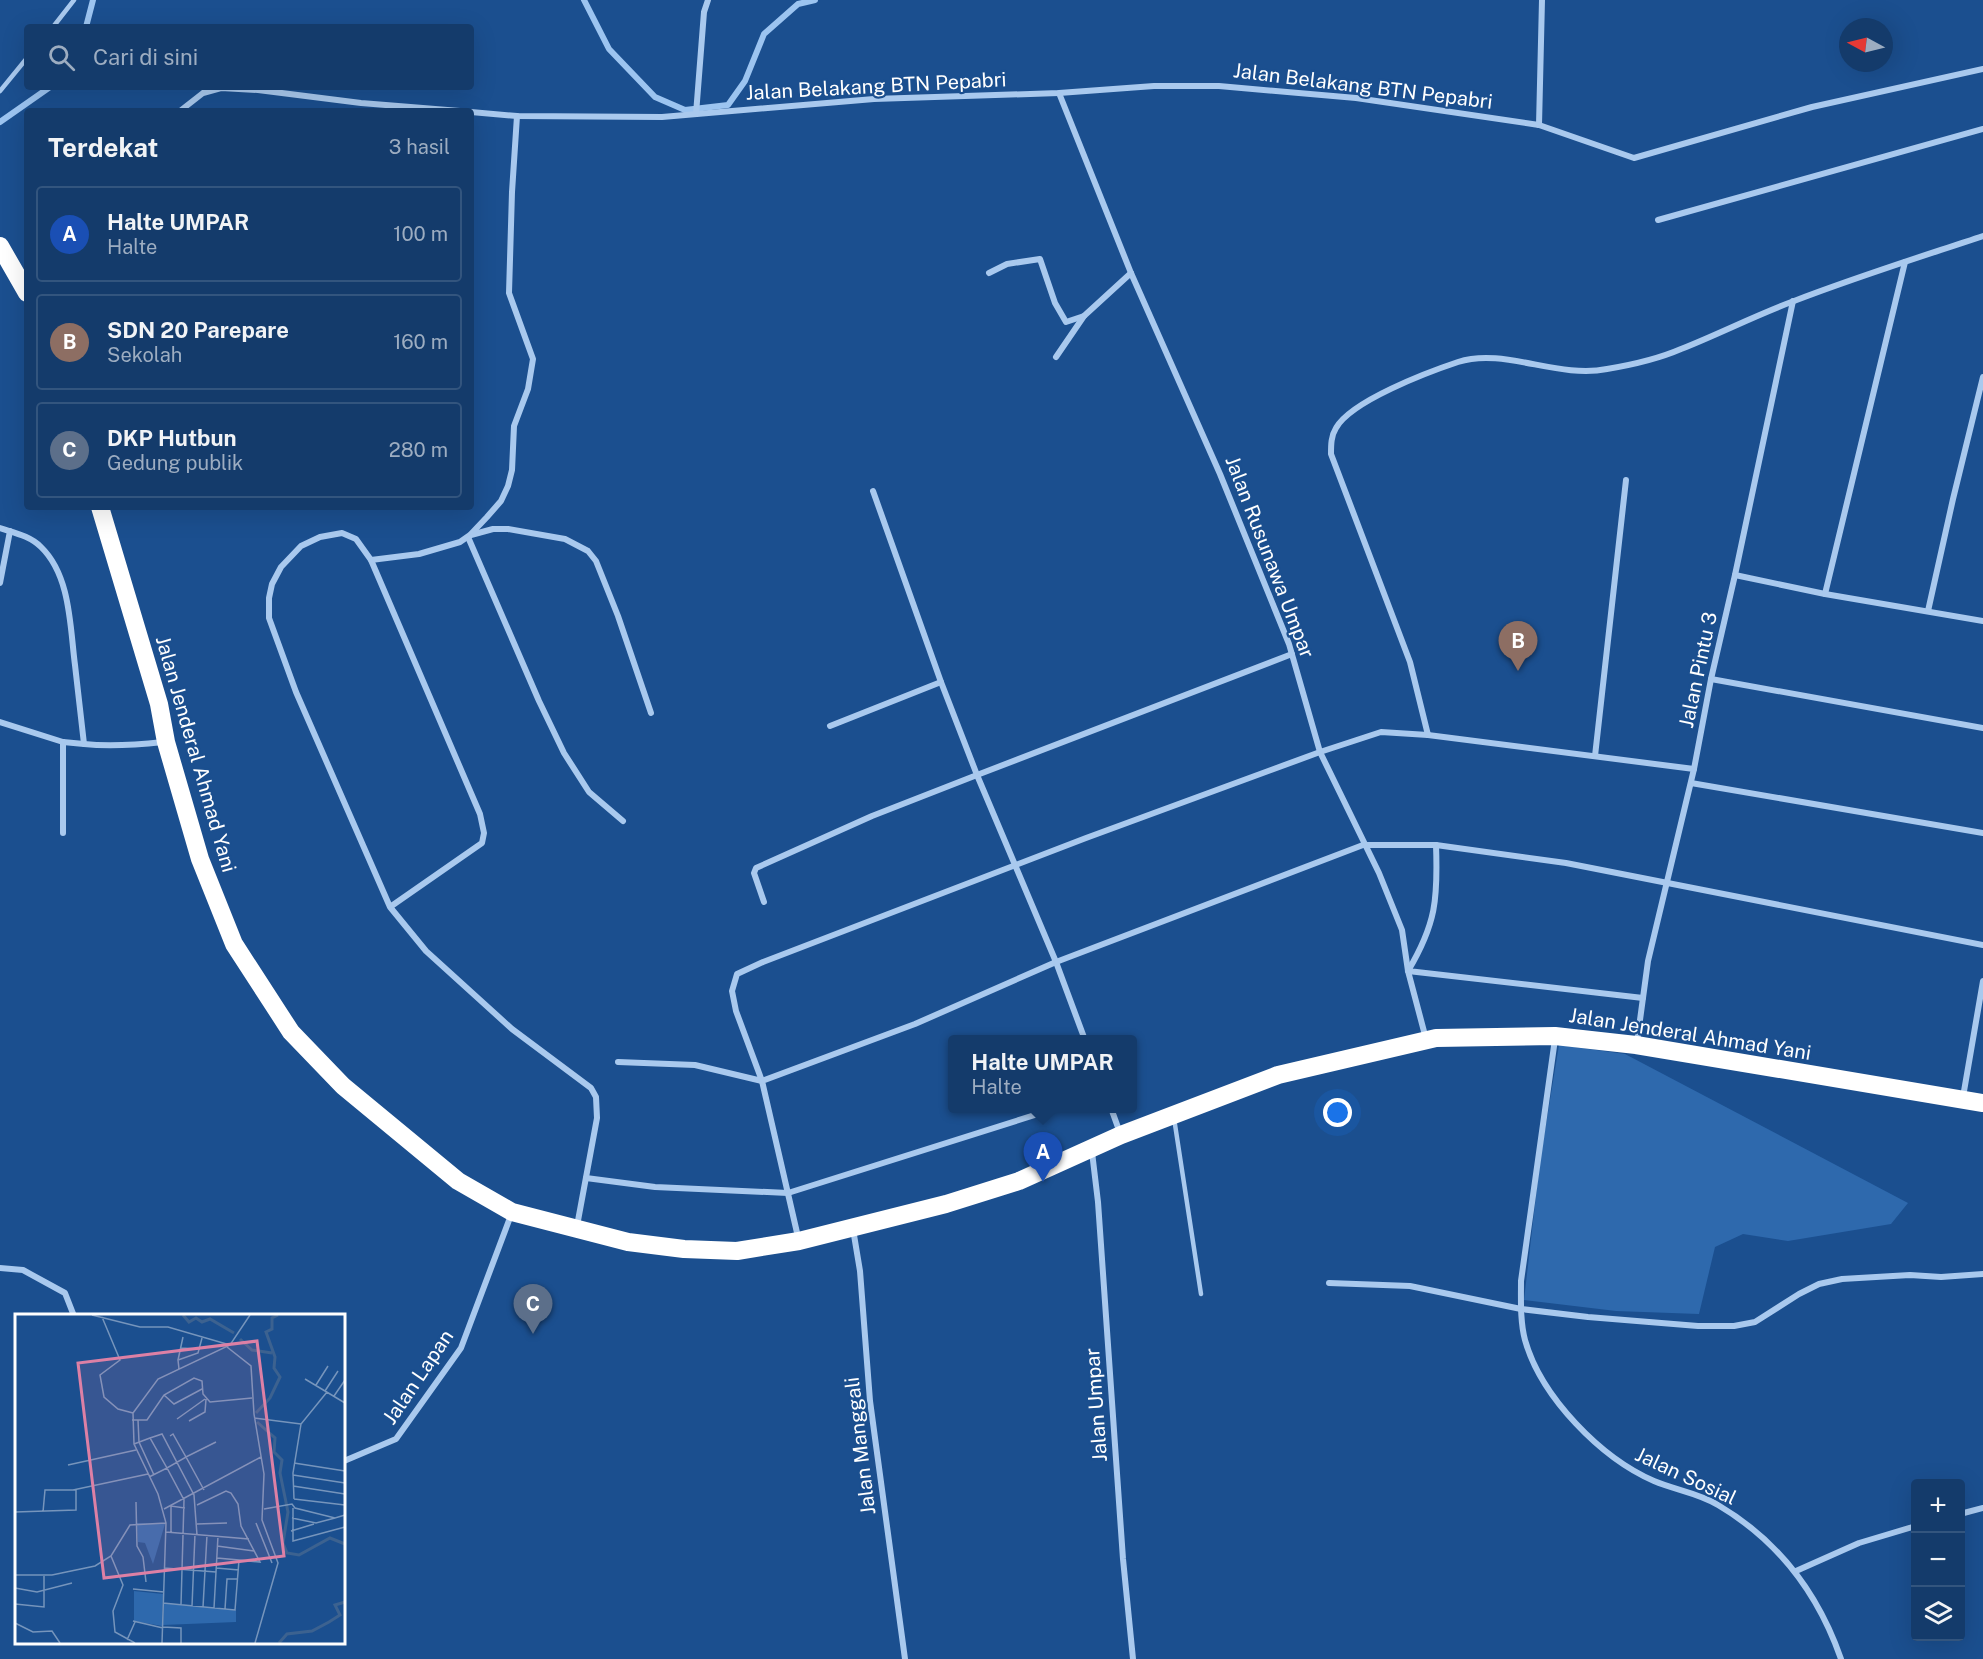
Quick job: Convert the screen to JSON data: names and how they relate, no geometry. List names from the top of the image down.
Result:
{
  "streets": {
    "highway": ["Jalan Jenderal Ahmad Yani"],
    "street": [
      "Jalan Belakang BTN Pepabri",
      "Jalan Rusunawa Umpar",
      "Jalan Pintu 3",
      "Jalan Lapan",
      "Jalan Umpar",
      "Jalan Manggali",
      "Jalan Sosial"
    ]
  },
  "crossings": [
    ["Jalan Belakang BTN Pepabri", "Jalan Rusunawa Umpar"],
    ["Jalan Rusunawa Umpar", "Jalan Jenderal Ahmad Yani"],
    ["Jalan Pintu 3", "Jalan Jenderal Ahmad Yani"],
    ["Jalan Jenderal Ahmad Yani", "Jalan Lapan"],
    ["Jalan Jenderal Ahmad Yani", "Jalan Umpar"],
    ["Jalan Jenderal Ahmad Yani", "Jalan Manggali"],
    ["Jalan Jenderal Ahmad Yani", "Jalan Sosial"]
  ],
  "north": "left",
  "page": {
    "search": "Cari di sini",
    "heading": ["Terdekat", "3 hasil"],
    "list": [
      {
        "mark": "A",
        "name": "Halte UMPAR",
        "note": "Halte",
        "value": "100 m"
      },
      {
        "mark": "B",
        "name": "SDN 20 Parepare",
        "note": "Sekolah",
        "value": "160 m"
      },
      {
        "mark": "C",
        "name": "DKP Hutbun",
        "note": "Gedung publik",
        "value": "280 m"
      }
    ],
    "pins": ["B", "A", "C"],
    "popup": ["Halte UMPAR", "Halte"],
    "map_buttons": ["+", "−"]
  }
}
